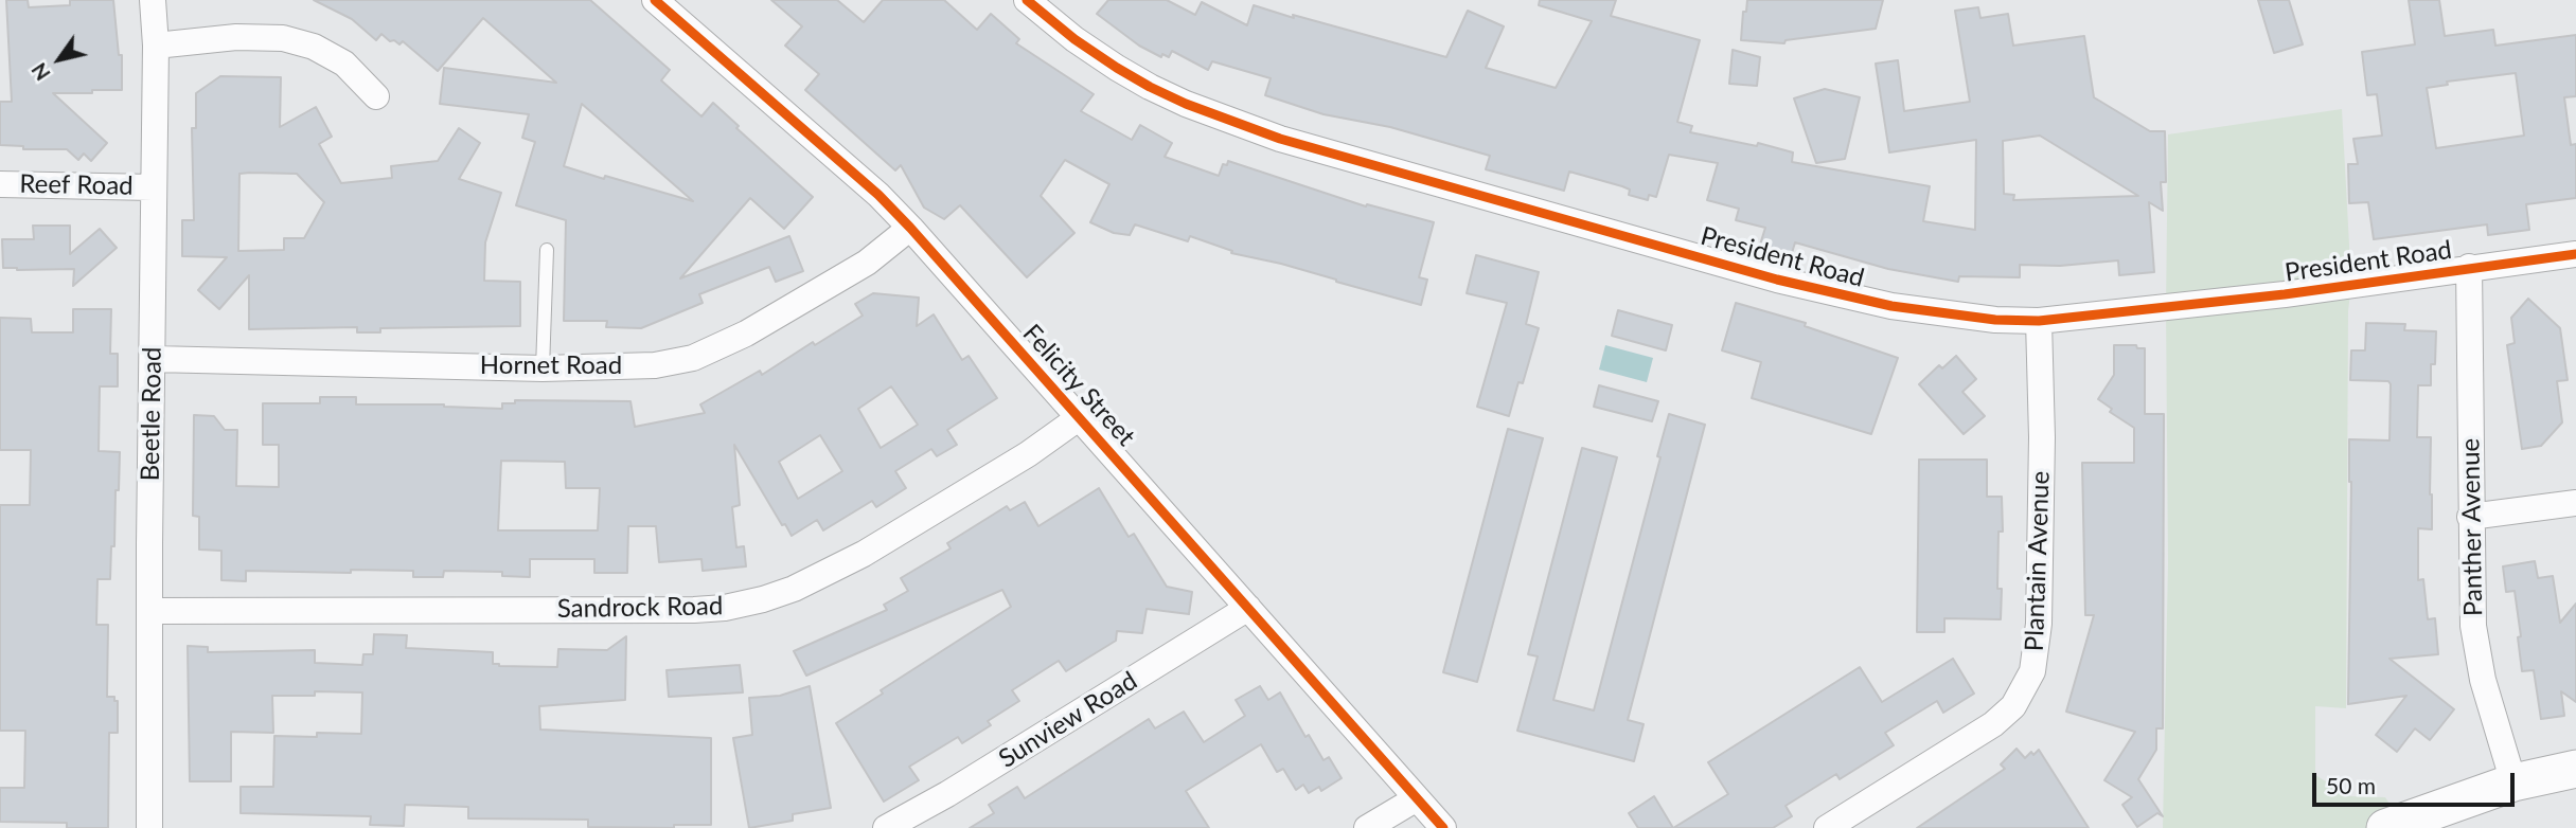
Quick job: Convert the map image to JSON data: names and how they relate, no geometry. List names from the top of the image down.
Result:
{
  "streets": {
    "street": [
      "Reef Road",
      "President Road",
      "Hornet Road",
      "Felicity Street",
      "Beetle Road",
      "Panther Avenue",
      "Plantain Avenue",
      "Sandrock Road",
      "Sunview Road"
    ]
  },
  "crossings": [
    ["Reef Road", "Beetle Road"],
    ["President Road", "Panther Avenue"],
    ["President Road", "Plantain Avenue"],
    ["Hornet Road", "Felicity Street"],
    ["Hornet Road", "Beetle Road"],
    ["Felicity Street", "Sandrock Road"],
    ["Felicity Street", "Sunview Road"],
    ["Beetle Road", "Sandrock Road"]
  ],
  "scale_bar": "50 m",
  "north": "bottom left"
}
